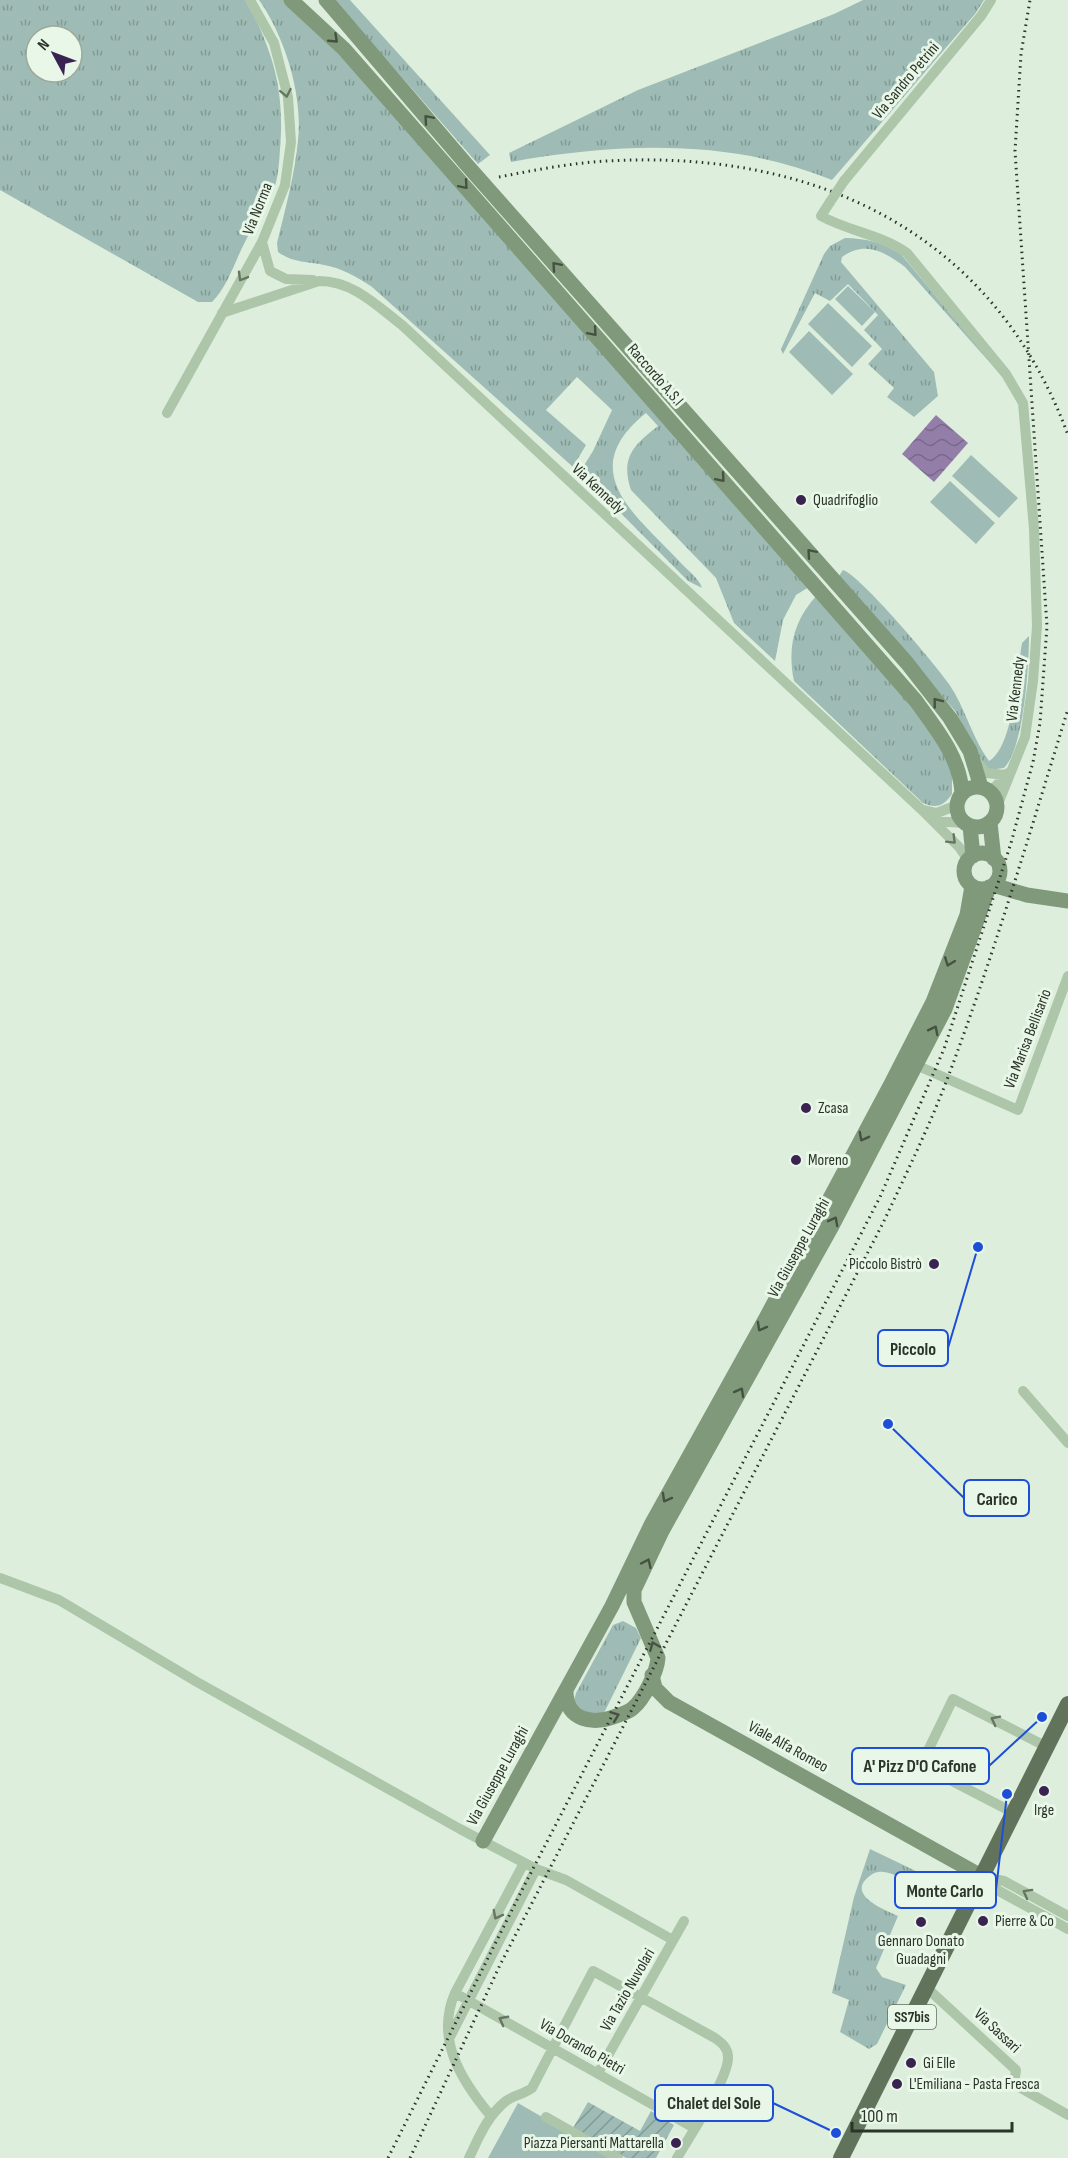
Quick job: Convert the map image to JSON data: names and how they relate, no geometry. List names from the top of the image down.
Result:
{
  "streets": {
    "main road": ["SS7bis"],
    "street": [
      "Via Sandro Petrini",
      "Via Norma",
      "Raccordo A.S.I",
      "Via Kennedy",
      "Via Marisa Bellisario",
      "Via Giuseppe Luraghi",
      "Viale Alfa Romeo",
      "Via Tazio Nuvolari",
      "Via Sassari",
      "Via Dorando Pietri"
    ]
  },
  "crossings": [
    ["Via Sandro Petrini", "Via Kennedy"],
    ["Via Norma", "Via Kennedy"],
    ["Raccordo A.S.I", "Via Kennedy"],
    ["Via Kennedy", "Via Giuseppe Luraghi"],
    ["Via Marisa Bellisario", "Via Giuseppe Luraghi"],
    ["Viale Alfa Romeo", "SS7bis"],
    ["Via Tazio Nuvolari", "Via Dorando Pietri"],
    ["SS7bis", "Via Sassari"]
  ],
  "one_way": ["Via Norma"],
  "places": [
    "Quadrifoglio",
    "Zcasa",
    "Moreno",
    "Piccolo",
    "Piccolo Bistrò",
    "Carico",
    "A' Pizz D'O Cafone",
    "Irge",
    "Monte Carlo",
    "Pierre & Co",
    "Gennaro Donato Guadagni",
    "Gi Elle",
    "L'Emiliana - Pasta Fresca",
    "Chalet del Sole",
    "Piazza Piersanti Mattarella"
  ],
  "scale_bar": "100 m",
  "north": "top left"
}
